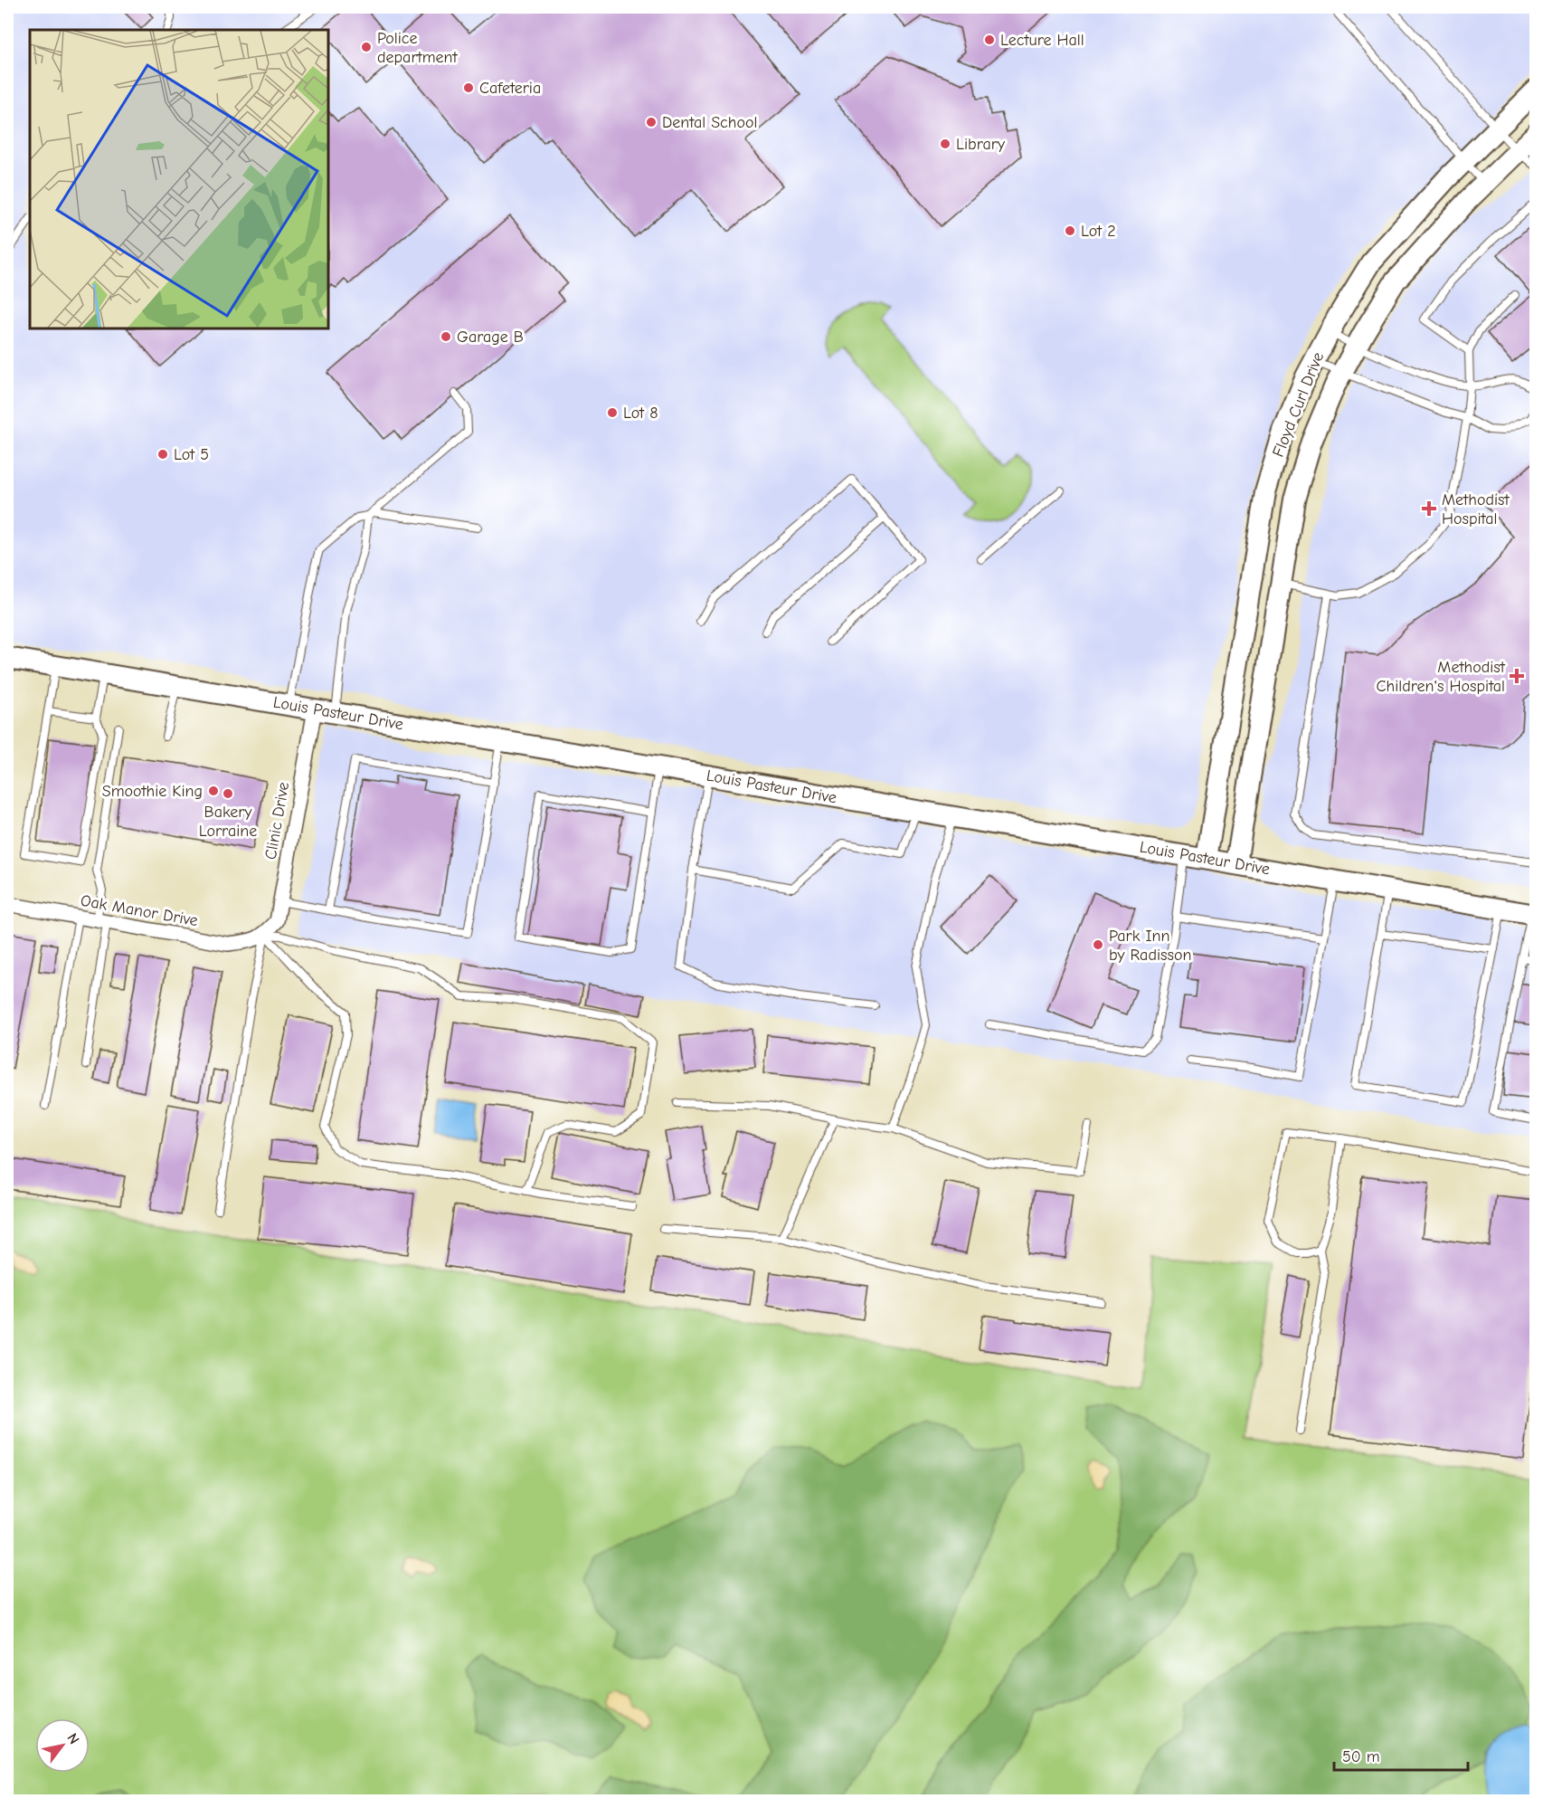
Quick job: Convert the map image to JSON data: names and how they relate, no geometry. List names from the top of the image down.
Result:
{
  "streets": {
    "street": [
      "Floyd Curl Drive",
      "Louis Pasteur Drive",
      "Clinic Drive",
      "Oak Manor Drive"
    ]
  },
  "crossings": [
    ["Floyd Curl Drive", "Louis Pasteur Drive"],
    ["Louis Pasteur Drive", "Clinic Drive"],
    ["Clinic Drive", "Oak Manor Drive"]
  ],
  "places": {
    "other": [
      "Lecture Hall",
      "Police department",
      "Cafeteria",
      "Dental School",
      "Library",
      "Lot 2",
      "Garage B",
      "Lot 8",
      "Lot 5",
      "Smoothie King",
      "Bakery Lorraine",
      "Park Inn by Radisson"
    ],
    "health": ["Methodist Hospital", "Methodist Children's Hospital"]
  },
  "scale_bar": "50 m",
  "north": "top right"
}
